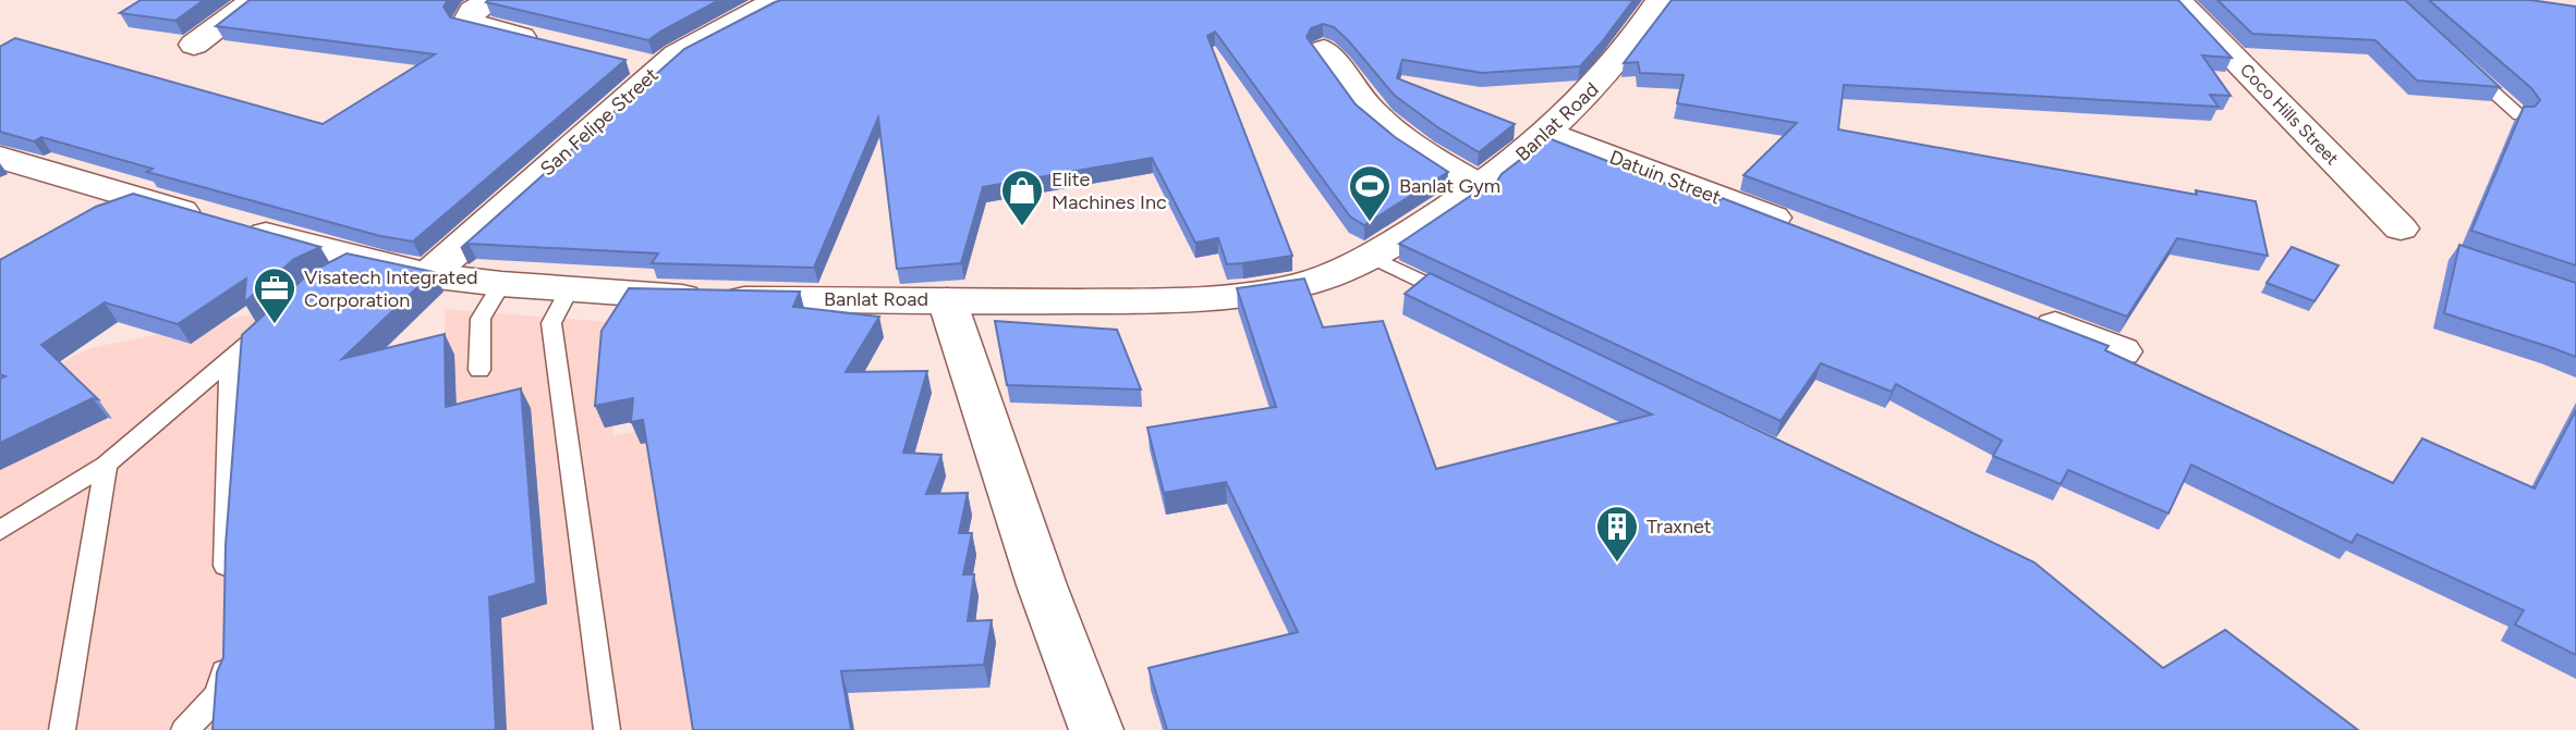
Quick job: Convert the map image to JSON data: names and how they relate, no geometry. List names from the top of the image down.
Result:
{
  "streets": {
    "street": [
      "Coco Hills Street",
      "San Felipe Street",
      "Banlat Road",
      "Datuin Street"
    ]
  },
  "crossings": [
    ["San Felipe Street", "Banlat Road"],
    ["Banlat Road", "Datuin Street"]
  ],
  "places": {
    "sports": ["Banlat Gym"],
    "shop": ["Elite Machines Inc"],
    "office": ["Visatech Integrated Corporation"],
    "building": ["Traxnet"]
  }
}
